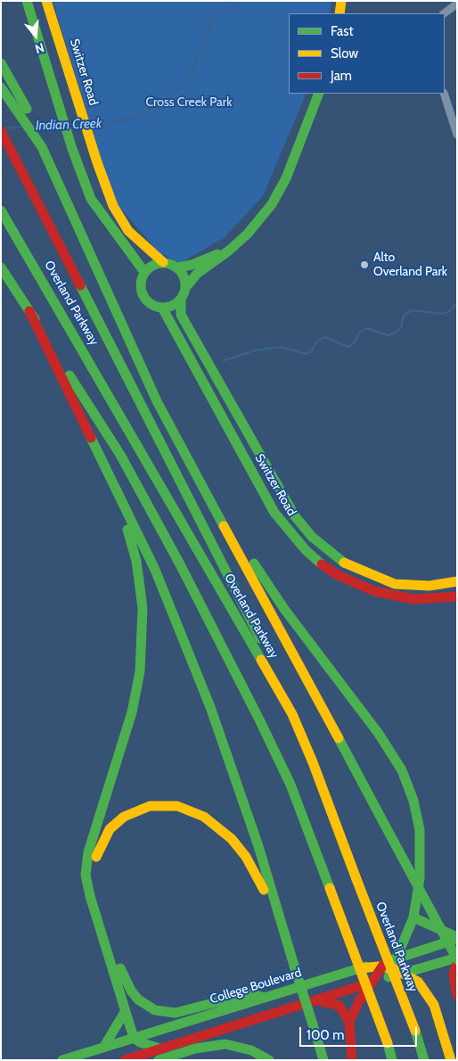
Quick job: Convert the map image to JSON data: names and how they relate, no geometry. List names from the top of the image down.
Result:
{
  "streets": {
    "main road": ["Switzer Road", "Overland Parkway", "College Boulevard"]
  },
  "water": ["Indian Creek"],
  "parks": ["Cross Creek Park"],
  "places": ["Alto Overland Park"],
  "legend": ["Fast", "Slow", "Jam"],
  "scale_bar": "100 m",
  "north": "bottom"
}
